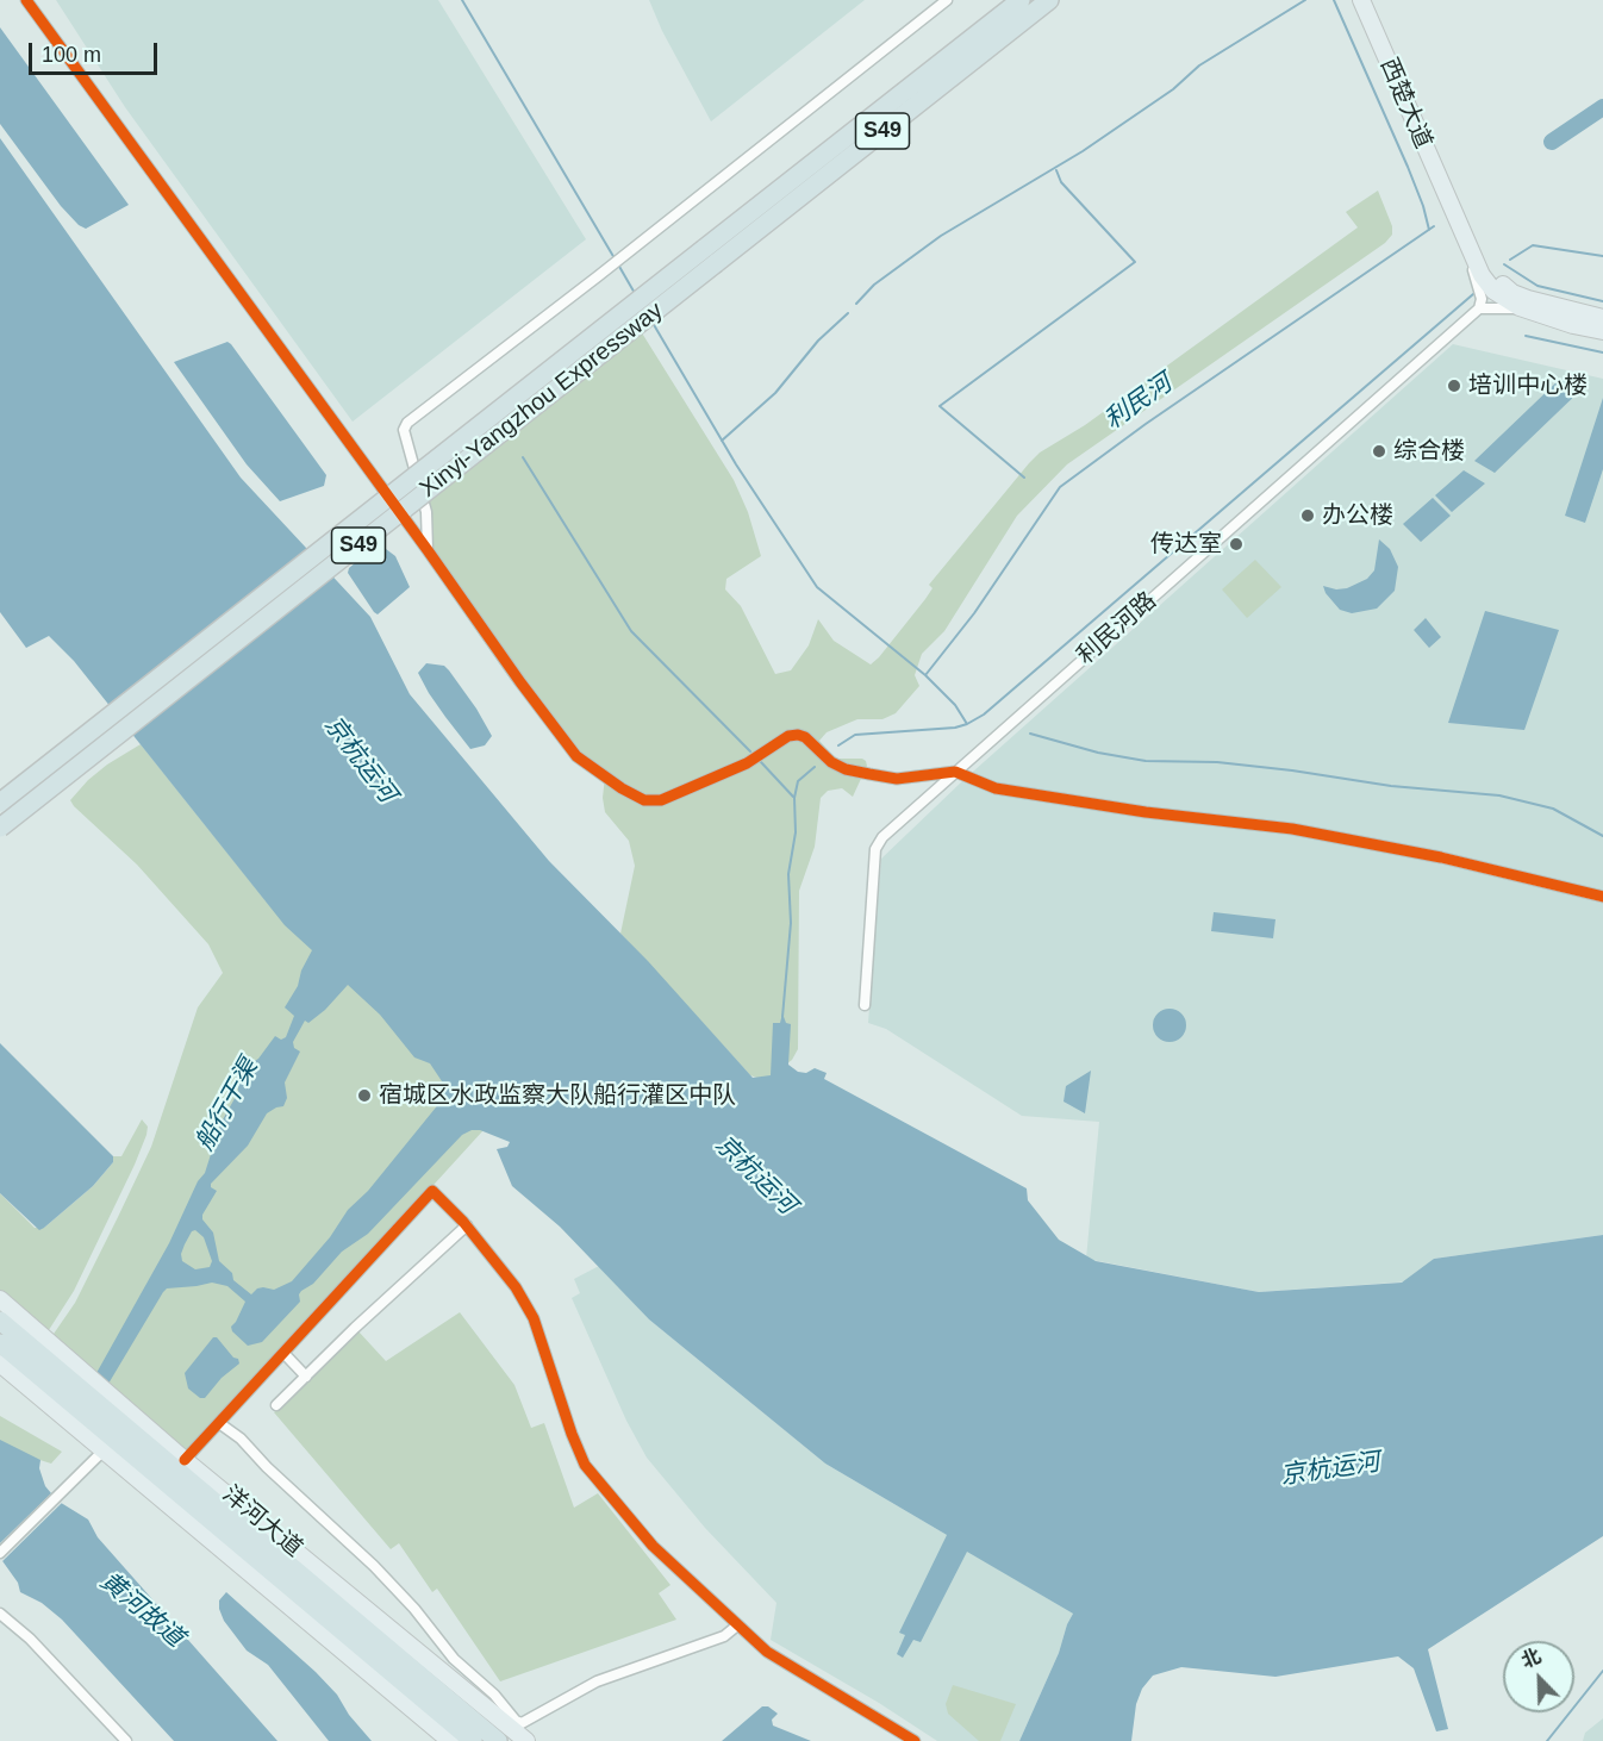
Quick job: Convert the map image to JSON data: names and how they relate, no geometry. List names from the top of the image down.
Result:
{
  "streets": {
    "highway": ["S49", "Xinyi-Yangzhou Expressway", "洋河大道"],
    "main road": ["西楚大道"],
    "street": ["利民河路"]
  },
  "water": [
    "利民河",
    "京杭运河",
    "船行干渠",
    "黄河故道"
  ],
  "places": [
    "培训中心楼",
    "综合楼",
    "办公楼",
    "传达室",
    "宿城区水政监察大队船行灌区中队"
  ],
  "scale_bar": "100 m",
  "north": "top left"
}
